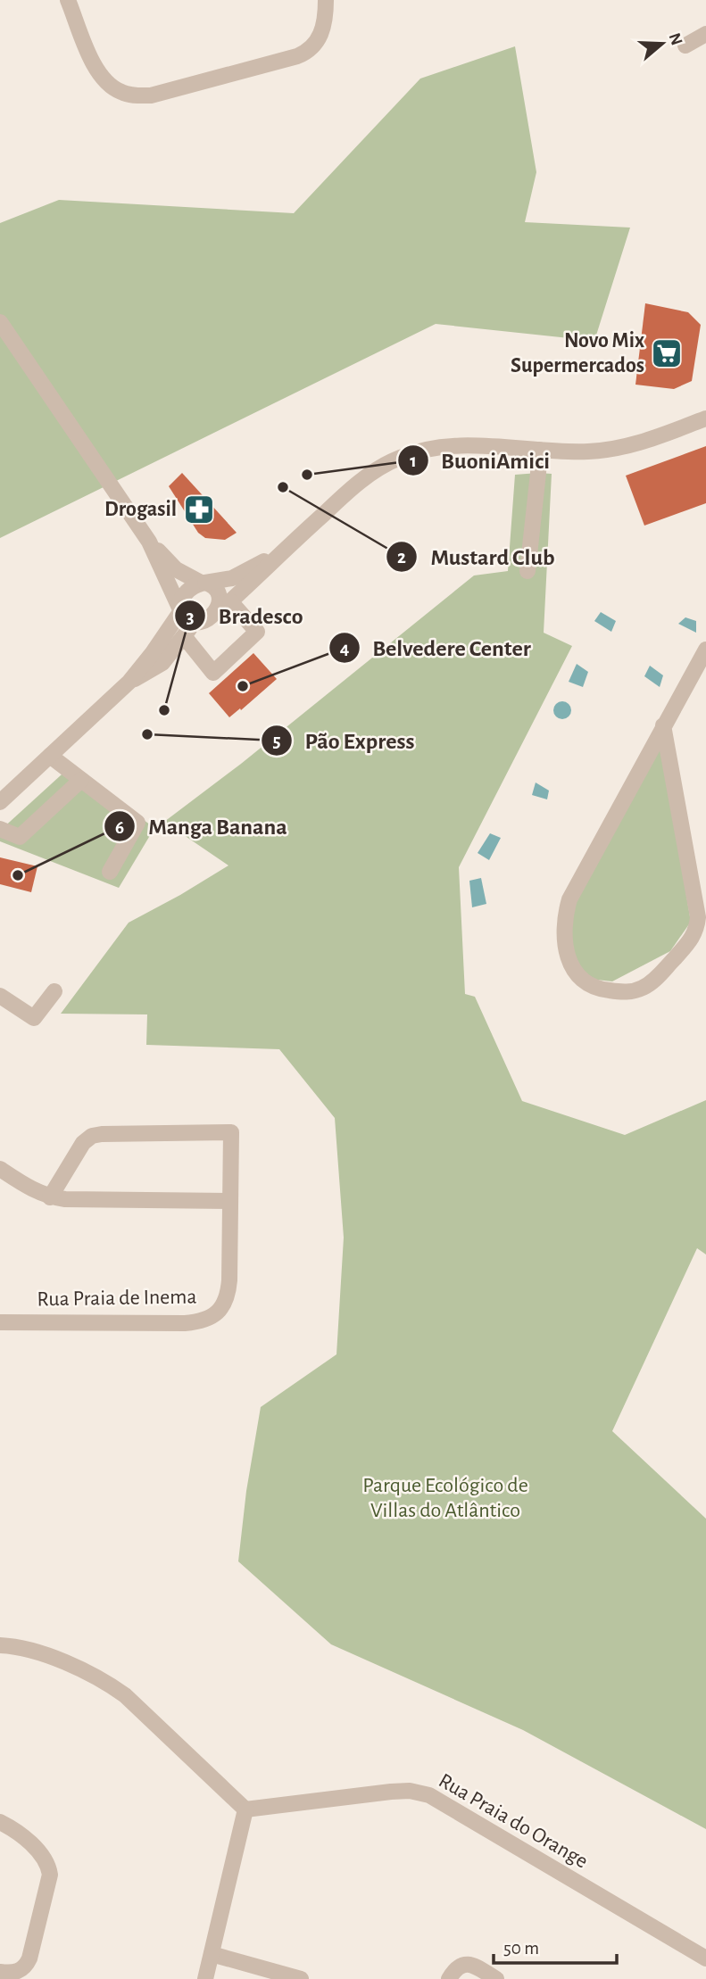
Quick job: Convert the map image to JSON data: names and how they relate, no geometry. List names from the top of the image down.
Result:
{
  "streets": {
    "street": ["Rua Praia de Inema", "Rua Praia do Orange"]
  },
  "parks": ["Parque Ecológico de Villas do Atlântico"],
  "places": {
    "supermarket": ["Novo Mix Supermercados"],
    "other": [
      "BuoniAmici",
      "Mustard Club",
      "Belvedere Center",
      "Bradesco",
      "Pão Express",
      "Manga Banana"
    ],
    "pharmacy": ["Drogasil"]
  },
  "scale_bar": "50 m",
  "north": "right"
}
